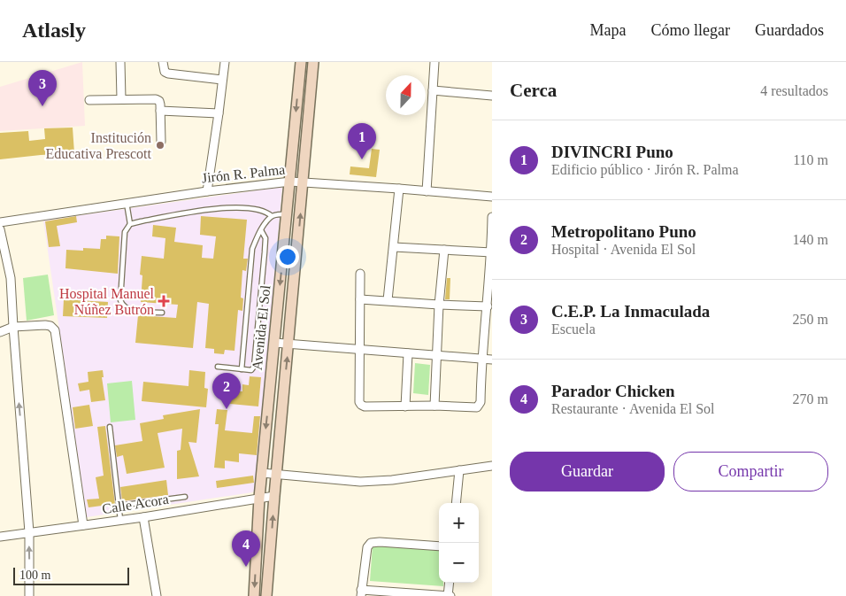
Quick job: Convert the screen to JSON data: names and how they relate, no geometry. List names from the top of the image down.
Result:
{
  "streets": {
    "main road": ["Avenida El Sol"],
    "street": ["Jirón R. Palma", "Calle Acora"]
  },
  "crossings": [
    ["Jirón R. Palma", "Avenida El Sol"],
    ["Avenida El Sol", "Calle Acora"]
  ],
  "places": {
    "other": ["Institución Educativa Prescott"],
    "health": ["Hospital Manuel Núñez Butrón"]
  },
  "scale_bar": "100 m",
  "north": "top",
  "page": {
    "header": "Atlasly",
    "nav": ["Mapa", "Cómo llegar", "Guardados"],
    "heading": ["Cerca", "4 resultados"],
    "pins": [
      "3",
      "1",
      "2",
      "4"
    ],
    "list": [
      {
        "mark": "1",
        "name": "DIVINCRI Puno",
        "note": "Edificio público · Jirón R. Palma",
        "value": "110 m"
      },
      {
        "mark": "2",
        "name": "Metropolitano Puno",
        "note": "Hospital · Avenida El Sol",
        "value": "140 m"
      },
      {
        "mark": "3",
        "name": "C.E.P. La Inmaculada",
        "note": "Escuela",
        "value": "250 m"
      },
      {
        "mark": "4",
        "name": "Parador Chicken",
        "note": "Restaurante · Avenida El Sol",
        "value": "270 m"
      }
    ],
    "buttons": ["Guardar", "Compartir"],
    "map_buttons": ["+", "−"],
    "scale": "100 m"
  }
}
